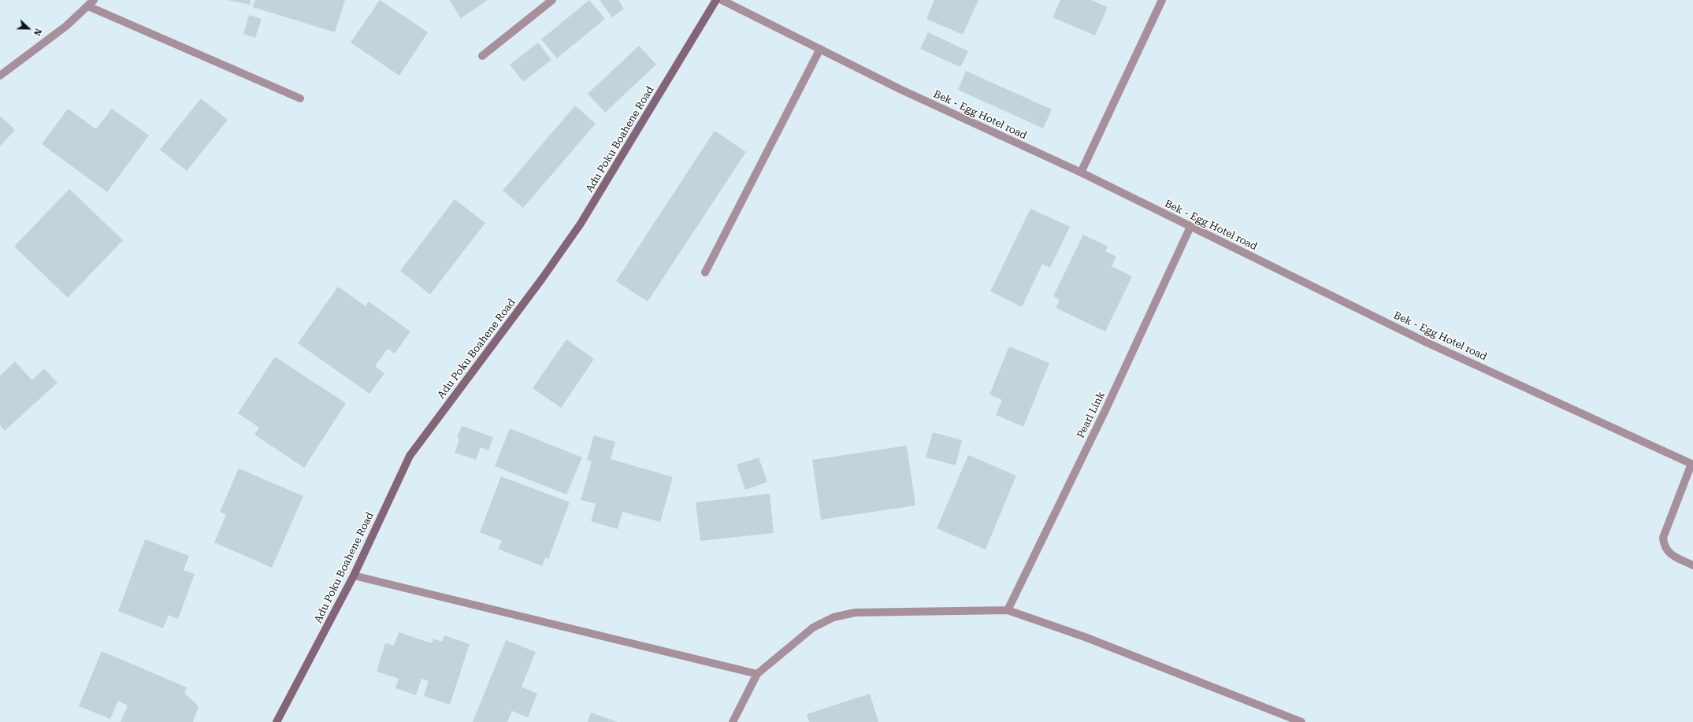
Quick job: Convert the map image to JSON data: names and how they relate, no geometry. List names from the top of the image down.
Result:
{
  "streets": {
    "street": ["Bek - Egg Hotel road", "Adu Poku Boahene Road", "Pearl Link"]
  },
  "crossings": [
    ["Bek - Egg Hotel road", "Pearl Link"]
  ],
  "north": "right"
}
